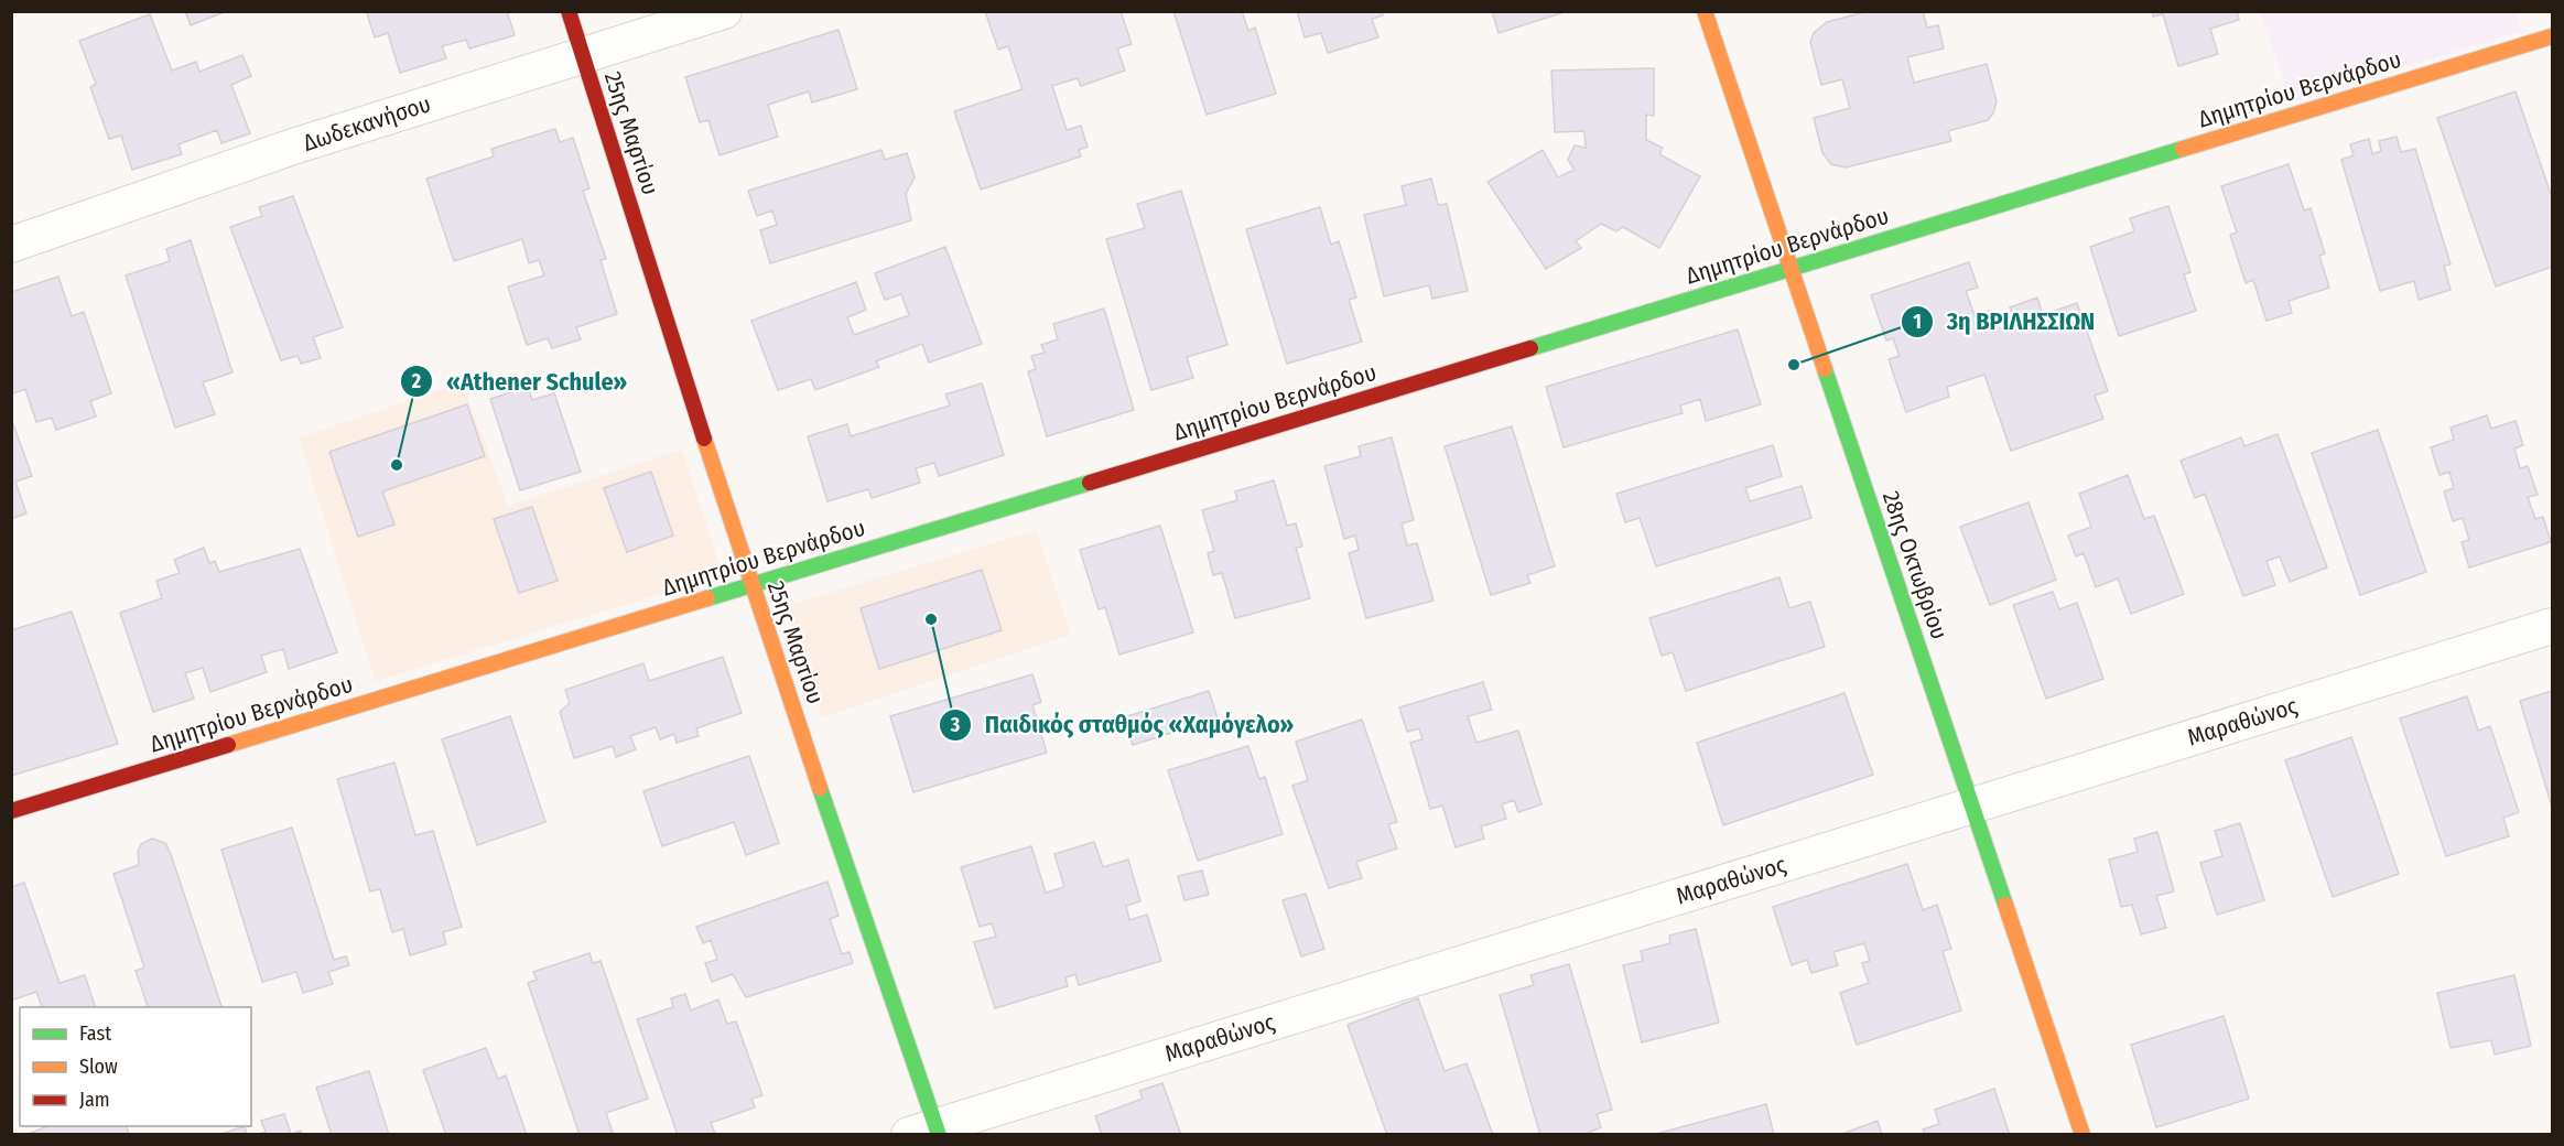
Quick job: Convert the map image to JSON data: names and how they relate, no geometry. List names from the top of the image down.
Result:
{
  "streets": {
    "street": [
      "Δημητρίου Βερνάρδου",
      "Δωδεκανήσου",
      "25ης Μαρτίου",
      "28ης Οκτωβρίου",
      "Μαραθώνος"
    ]
  },
  "crossings": [
    ["Δημητρίου Βερνάρδου", "25ης Μαρτίου"],
    ["Δημητρίου Βερνάρδου", "28ης Οκτωβρίου"],
    ["Δωδεκανήσου", "25ης Μαρτίου"],
    ["25ης Μαρτίου", "Μαραθώνος"],
    ["28ης Οκτωβρίου", "Μαραθώνος"]
  ],
  "places": ["3η ΒΡΙΛΗΣΣΙΩΝ", "«Athener Schule»", "Παιδικός σταθμός «Χαμόγελο»"],
  "legend": ["Fast", "Slow", "Jam"]
}
